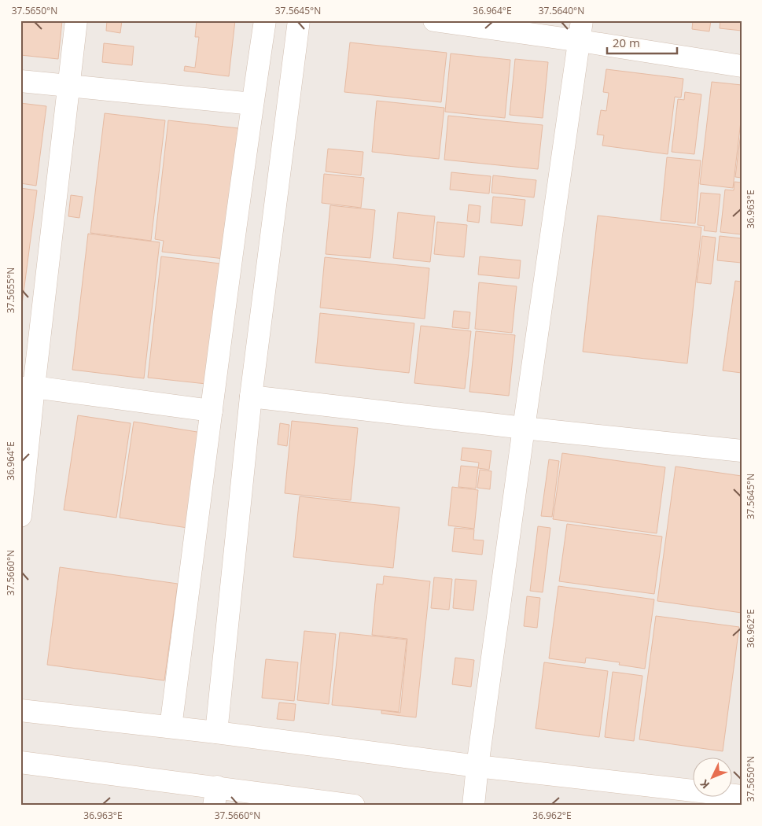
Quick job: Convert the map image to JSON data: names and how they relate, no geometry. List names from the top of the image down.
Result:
{
  "scale_bar": "20 m",
  "north": "bottom left",
  "coordinates": [
    "37.5650°N",
    "37.5645°N",
    "36.964°E",
    "37.5640°N",
    "36.963°E",
    "37.5655°N",
    "37.5660°N",
    "36.962°E"
  ]
}
